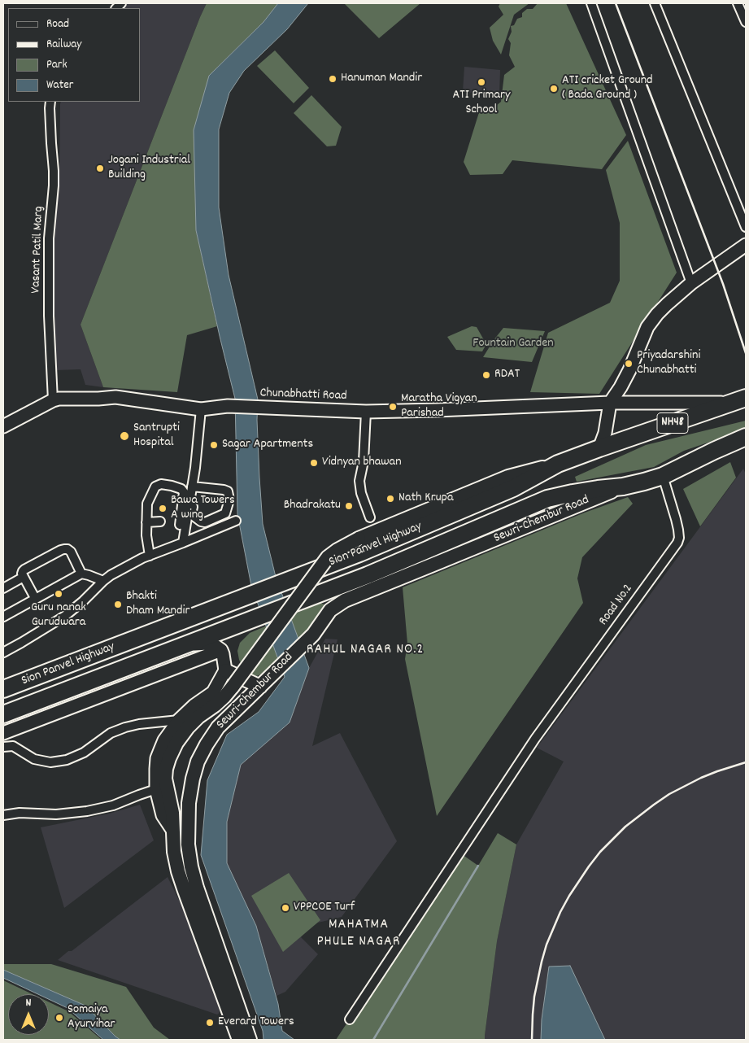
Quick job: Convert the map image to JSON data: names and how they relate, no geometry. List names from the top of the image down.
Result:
{
  "streets": {
    "highway": ["NH48", "Sion Panvel Highway"],
    "main road": ["Chunabhatti Road", "Sewri-Chembur Road"],
    "street": ["Vasant Patil Marg", "Road No.2"]
  },
  "crossings": [
    ["Vasant Patil Marg", "Chunabhatti Road"],
    ["Chunabhatti Road", "Sion Panvel Highway"],
    ["Sewri-Chembur Road", "Sion Panvel Highway"],
    ["Sion Panvel Highway", "Road No.2"]
  ],
  "districts": ["RAHUL NAGAR NO.2", "MAHATMA PHULE NAGAR"],
  "parks": ["Fountain Garden"],
  "places": [
    "Hanuman Mandir",
    "ATI Primary School",
    "ATI cricket Ground ( Bada Ground )",
    "Jogani Industrial Building",
    "Priyadarshini Chunabhatti",
    "RDAT",
    "Maratha Vigyan Parishad",
    "Santrupti Hospital",
    "Sagar Apartments",
    "Vidnyan bhawan",
    "Nath Krupa",
    "Bhadrakatu",
    "Bawa Towers A wing",
    "Guru nanak Gurudwara",
    "Bhakti Dham Mandir",
    "VPPCOE Turf",
    "Somaiya Ayurvihar",
    "Everard Towers"
  ],
  "legend": [
    "Road",
    "Railway",
    "Park",
    "Water"
  ],
  "north": "top"
}
